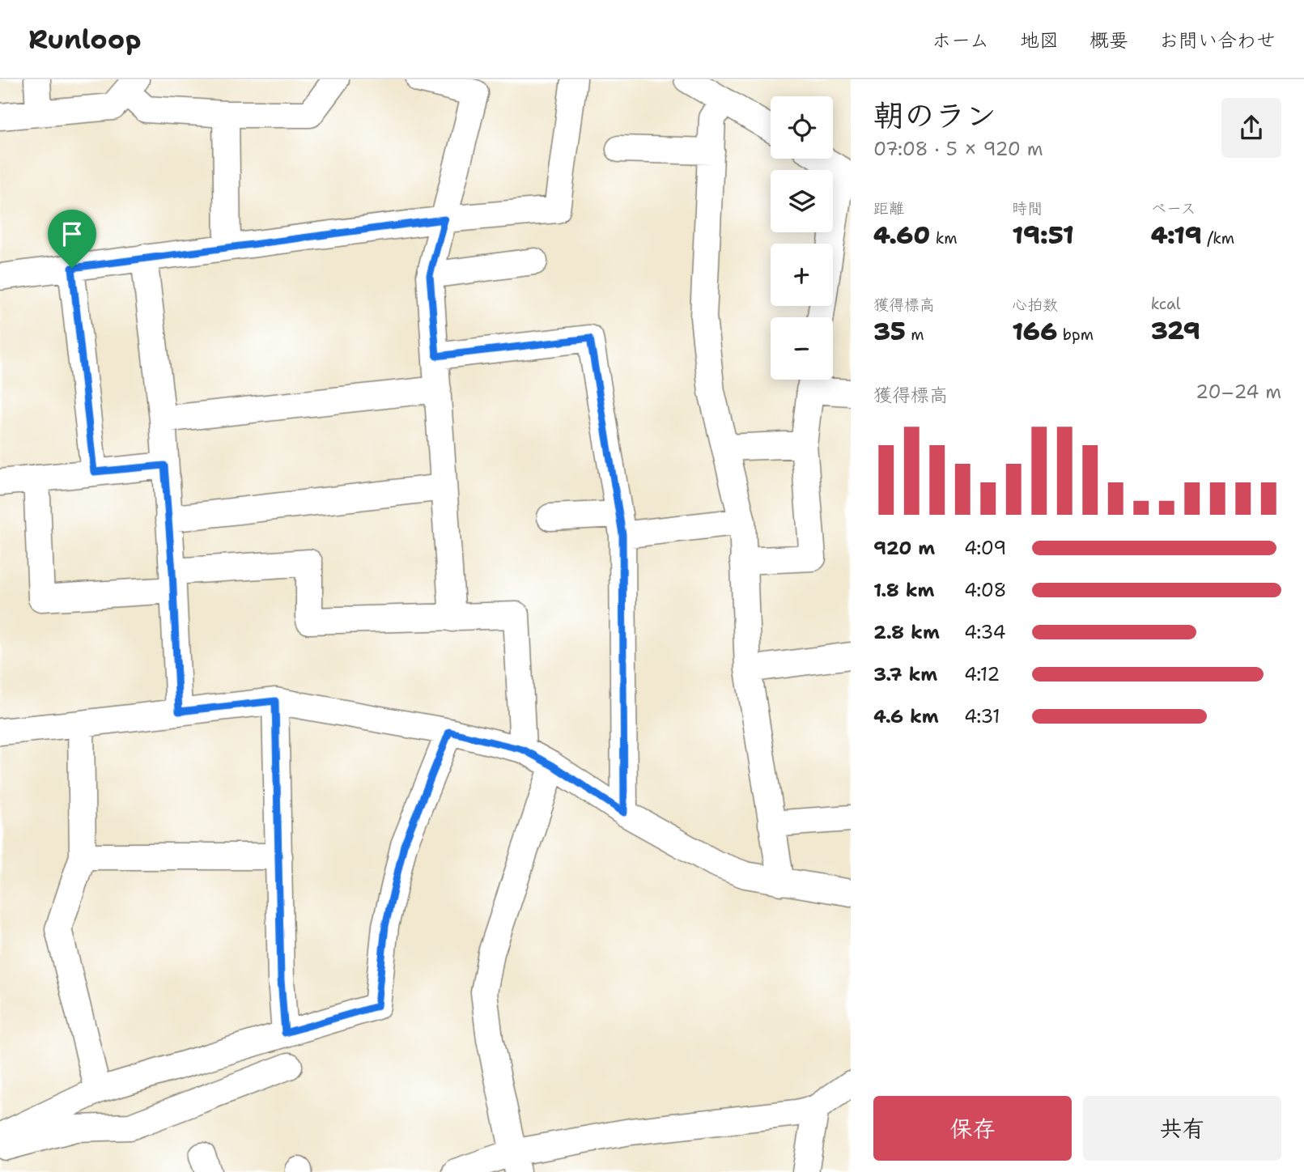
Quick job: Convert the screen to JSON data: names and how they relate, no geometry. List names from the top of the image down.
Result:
{
  "page": {
    "header": "Runloop",
    "nav": [
      "ホーム",
      "地図",
      "概要",
      "お問い合わせ"
    ],
    "heading": ["朝のラン", "07:08 · 5 × 920 m"],
    "map_buttons": ["+", "−"],
    "stats": [
      ["距離", "4.60 km"],
      ["時間", "19:51"],
      ["ペース", "4:19 /km"],
      ["獲得標高", "35 m"],
      ["心拍数", "166 bpm"],
      ["kcal", "329"]
    ],
    "chart": ["獲得標高", "20–24 m"],
    "list": [
      {
        "name": "920 m",
        "note": "4:09"
      },
      {
        "name": "1.8 km",
        "note": "4:08"
      },
      {
        "name": "2.8 km",
        "note": "4:34"
      },
      {
        "name": "3.7 km",
        "note": "4:12"
      },
      {
        "name": "4.6 km",
        "note": "4:31"
      }
    ],
    "buttons": ["保存", "共有"]
  }
}
